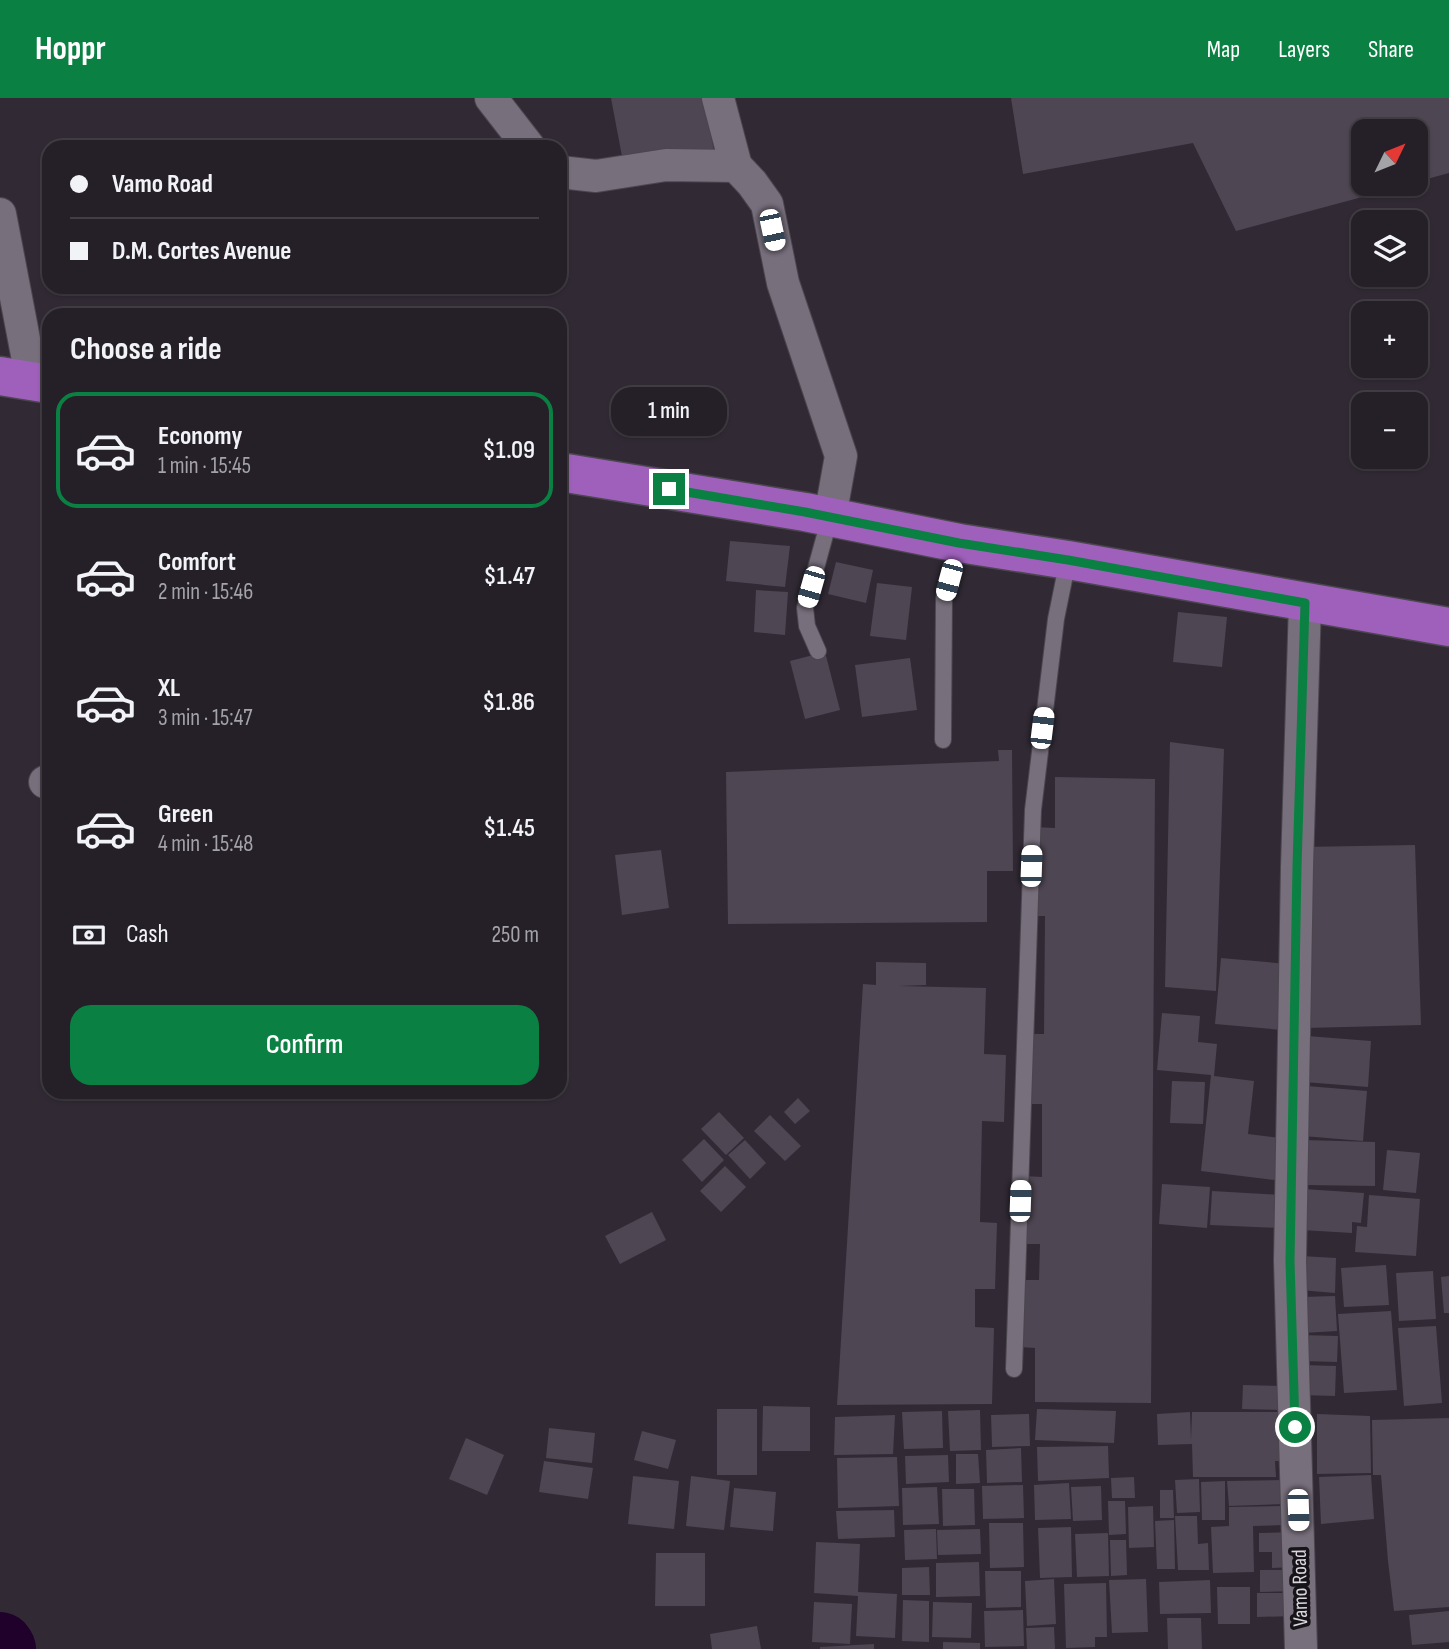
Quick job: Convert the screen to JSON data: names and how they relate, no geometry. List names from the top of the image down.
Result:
{
  "streets": {
    "street": ["Vamo Road"]
  },
  "north": "top right",
  "page": {
    "header": "Hoppr",
    "nav": ["Map", "Layers", "Share"],
    "map_buttons": ["+", "−"],
    "banner": ["Vamo Road", "D.M. Cortes Avenue"],
    "heading": "Choose a ride",
    "bubble": "1 min",
    "list": [
      {
        "name": "Economy",
        "note": "1 min · 15:45",
        "value": "$1.09"
      },
      {
        "name": "Comfort",
        "note": "2 min · 15:46",
        "value": "$1.47"
      },
      {
        "name": "XL",
        "note": "3 min · 15:47",
        "value": "$1.86"
      },
      {
        "name": "Green",
        "note": "4 min · 15:48",
        "value": "$1.45"
      }
    ],
    "pay": ["Cash", "250 m"],
    "buttons": "Confirm"
  }
}
